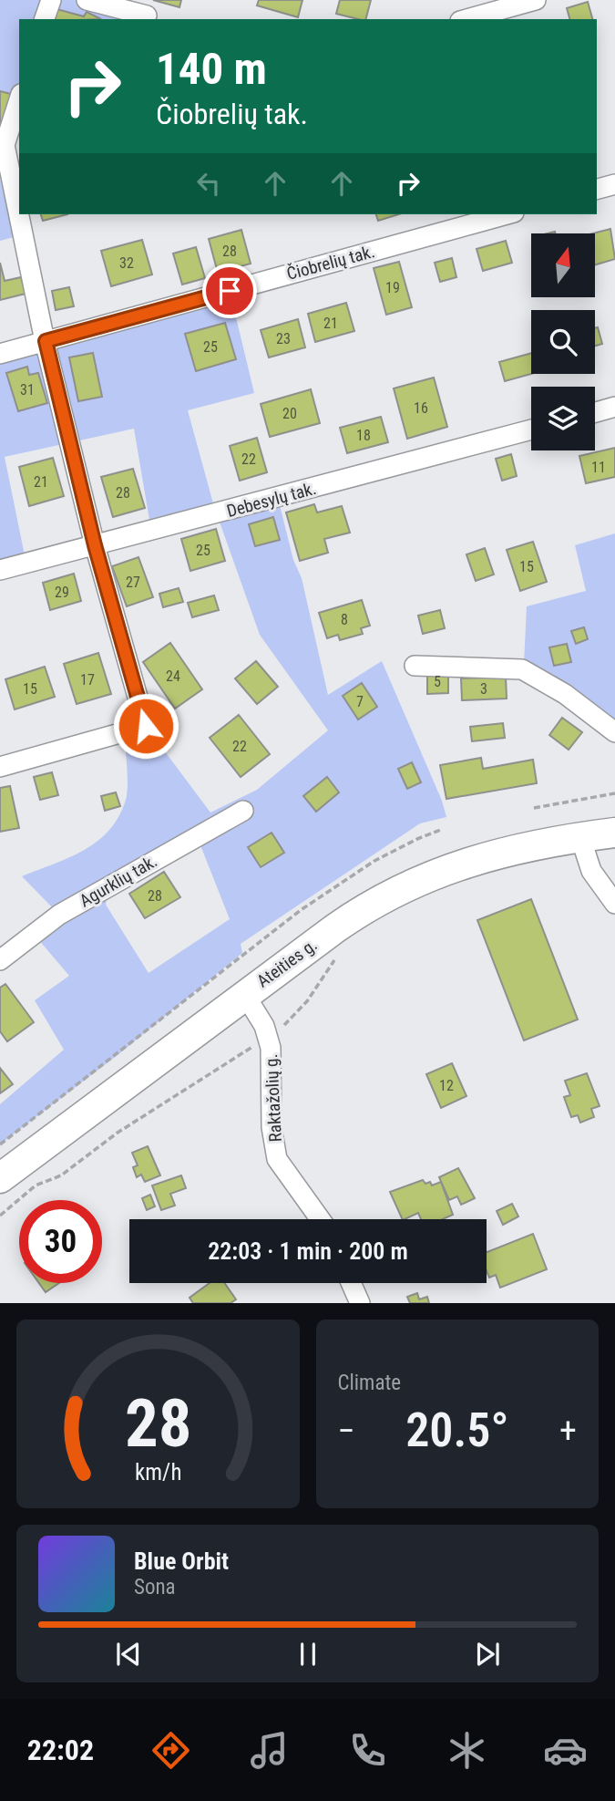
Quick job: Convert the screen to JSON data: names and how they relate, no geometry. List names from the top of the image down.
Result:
{
  "streets": {
    "street": [
      "Čiobrelių tak.",
      "Debesylų tak.",
      "Agurklių tak.",
      "Ateities g.",
      "Raktažolių g."
    ]
  },
  "crossings": [
    ["Ateities g.", "Raktažolių g."]
  ],
  "house_numbers": [
    "28",
    "32",
    "19",
    "21",
    "23",
    "25",
    "31",
    "16",
    "20",
    "18",
    "22",
    "11",
    "21",
    "28",
    "25",
    "15",
    "27",
    "29",
    "8",
    "24",
    "17",
    "5",
    "15",
    "3",
    "7",
    "22",
    "28",
    "12"
  ],
  "north": "top",
  "page": {
    "turn": ["140 m", "Čiobrelių tak."],
    "limit": "30",
    "trip": "22:03 · 1 min · 200 m",
    "tile": "Climate",
    "heat": ["−", "20.5°", "+"],
    "song": ["Blue Orbit", "Sona"],
    "tabs": "22:02",
    "gauge": ["28", "km/h"]
  }
}
